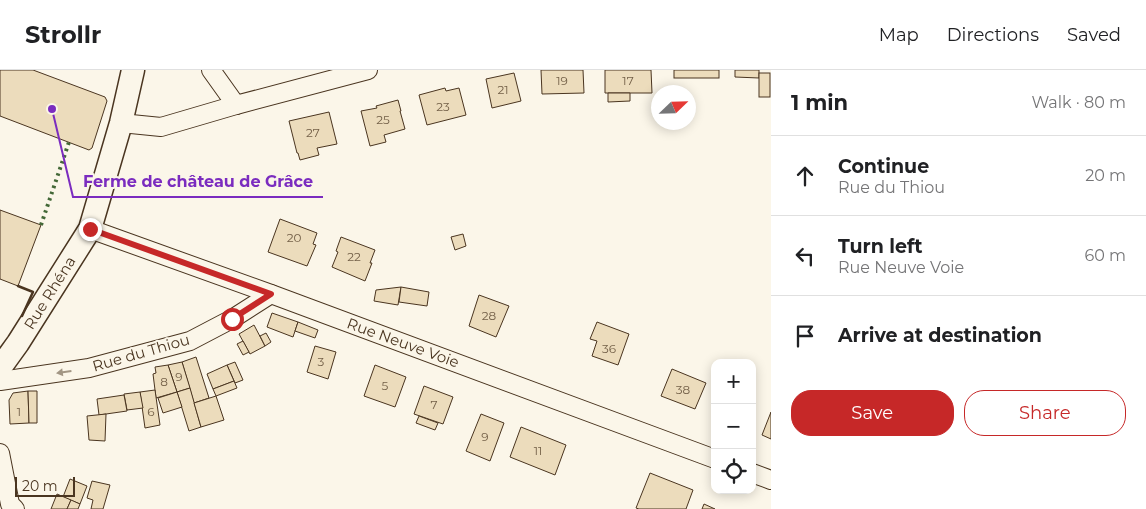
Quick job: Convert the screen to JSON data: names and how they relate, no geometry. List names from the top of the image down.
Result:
{
  "streets": {
    "street": ["Rue Rhéna", "Rue Neuve Voie", "Rue du Thiou"]
  },
  "crossings": [
    ["Rue Rhéna", "Rue Neuve Voie"],
    ["Rue Neuve Voie", "Rue du Thiou"]
  ],
  "one_way": ["Rue du Thiou"],
  "places": ["Ferme de château de Grâce"],
  "house_numbers": [
    "19",
    "17",
    "21",
    "23",
    "25",
    "27",
    "20",
    "22",
    "28",
    "36",
    "3",
    "9",
    "8",
    "5",
    "38",
    "7",
    "1",
    "6",
    "9",
    "11"
  ],
  "scale_bar": "20 m",
  "north": "top right",
  "page": {
    "header": "Strollr",
    "nav": ["Map", "Directions", "Saved"],
    "heading": ["1 min", "Walk · 80 m"],
    "list": [
      ["Continue", "Rue du Thiou", "20 m"],
      ["Turn left", "Rue Neuve Voie", "60 m"],
      "Arrive at destination"
    ],
    "map_buttons": ["+", "−"],
    "buttons": ["Save", "Share"],
    "scale": "20 m"
  }
}
